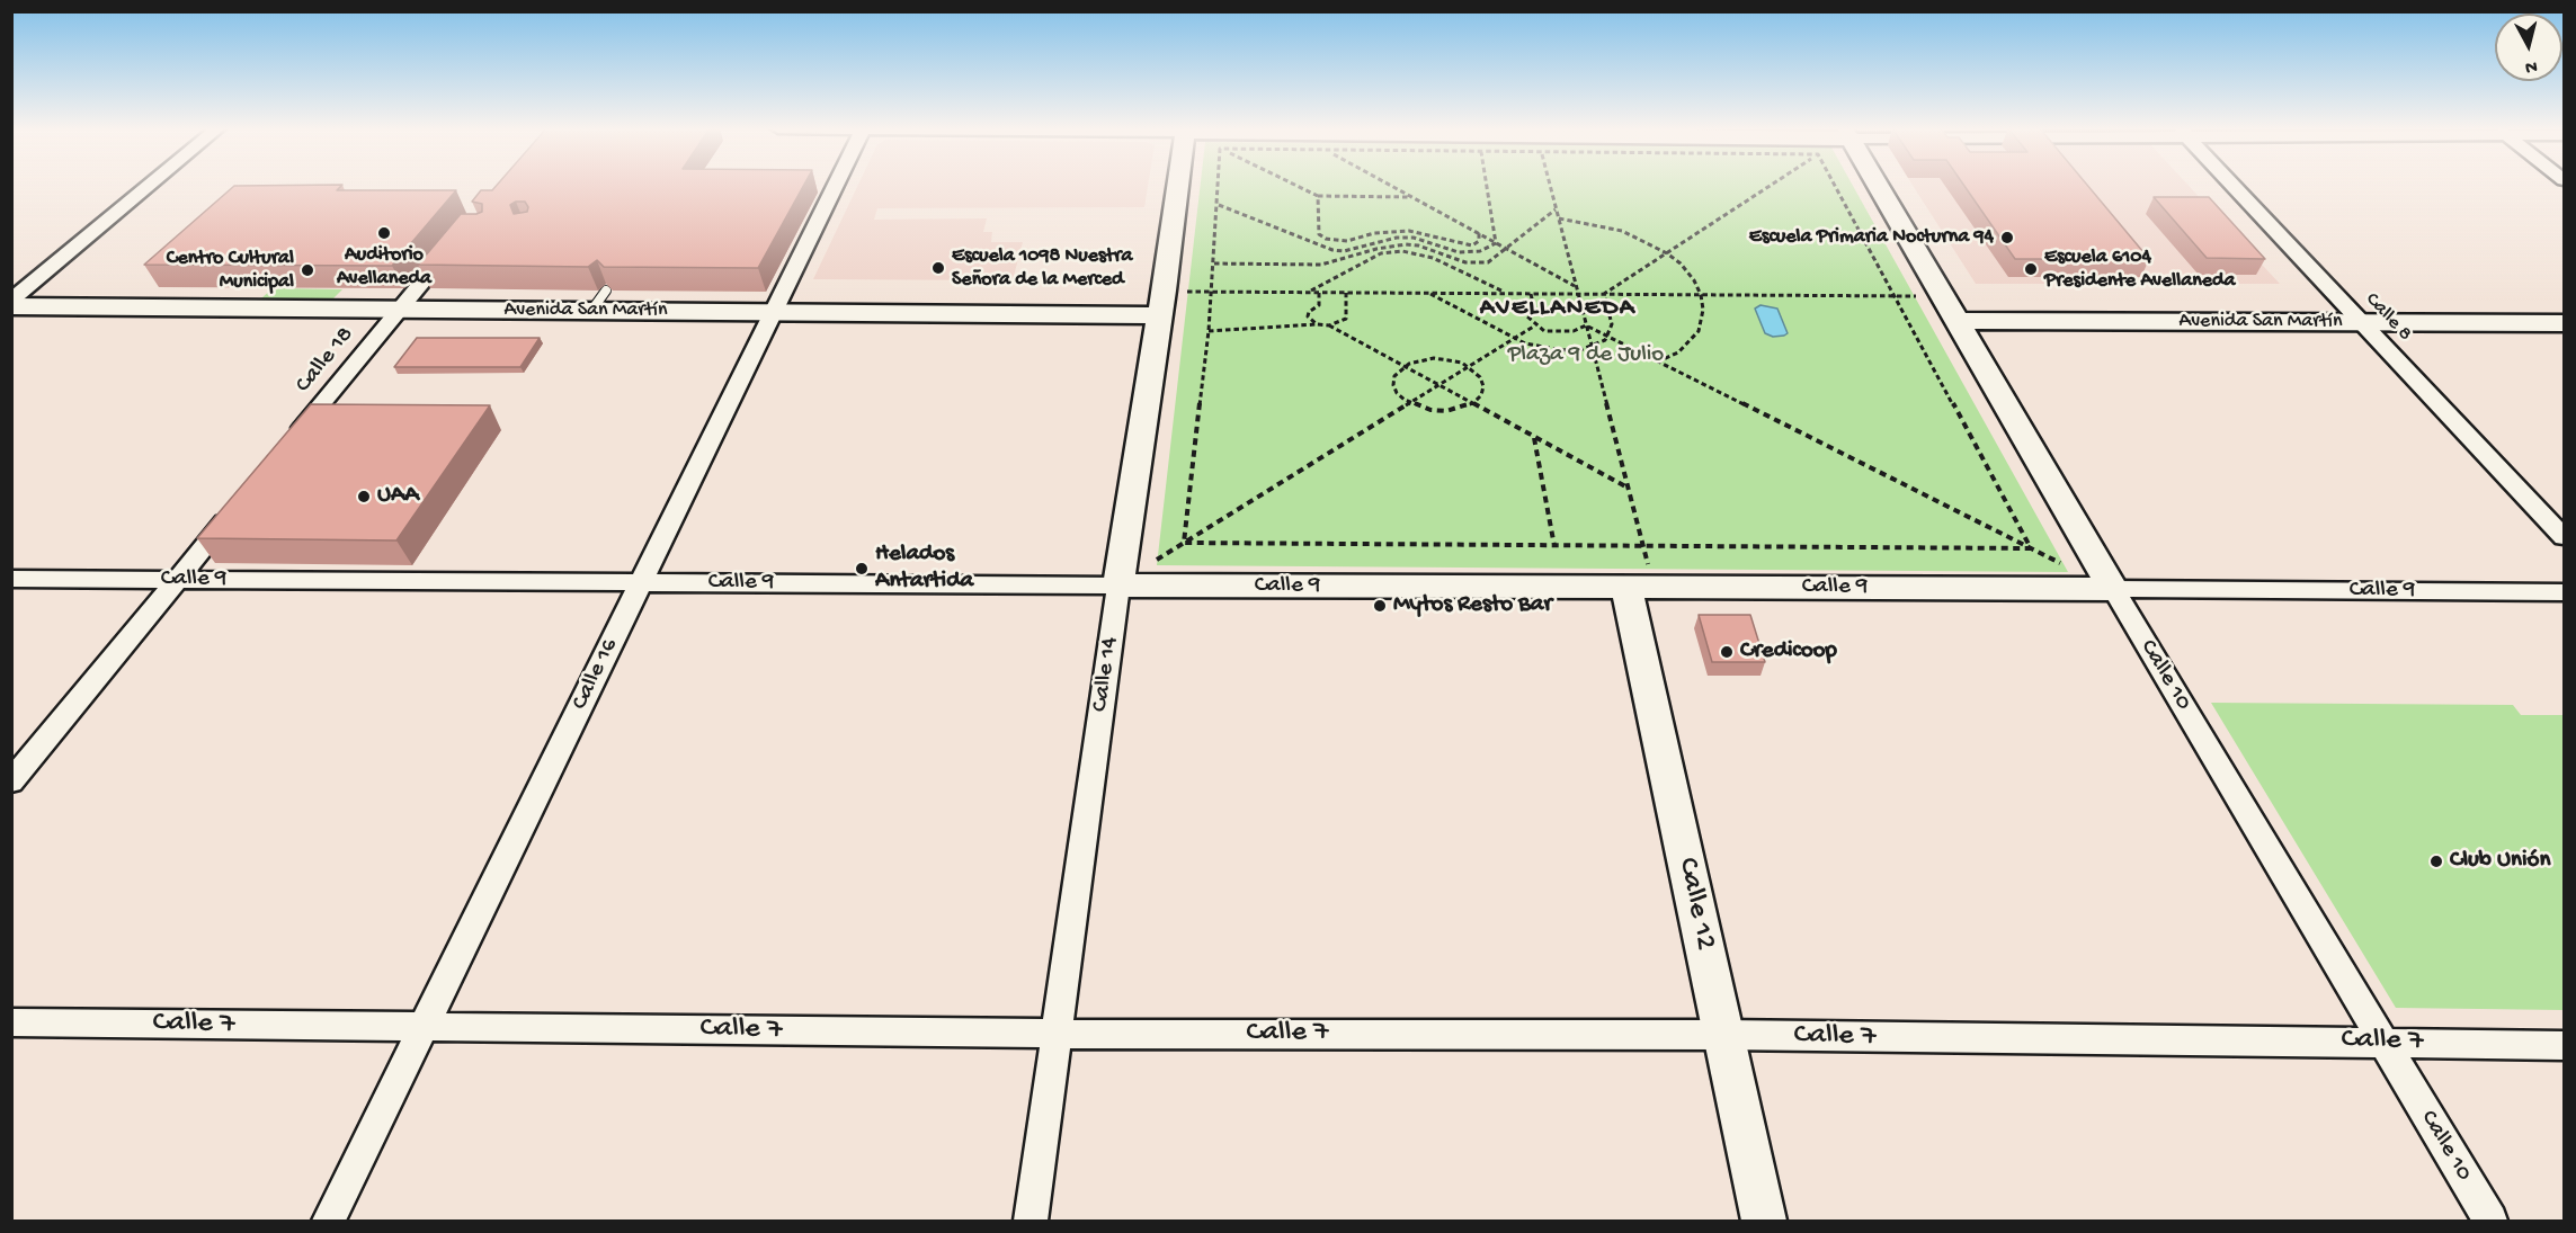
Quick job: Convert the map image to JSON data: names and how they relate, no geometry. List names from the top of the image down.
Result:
{
  "streets": {
    "street": [
      "Avenida San Martín",
      "Calle 8",
      "Calle 18",
      "Calle 9",
      "Calle 16",
      "Calle 14",
      "Calle 10",
      "Calle 12",
      "Calle 7"
    ]
  },
  "crossings": [
    ["Avenida San Martín", "Calle 8"],
    ["Avenida San Martín", "Calle 18"],
    ["Avenida San Martín", "Calle 16"],
    ["Avenida San Martín", "Calle 14"],
    ["Avenida San Martín", "Calle 10"],
    ["Calle 9", "Calle 16"],
    ["Calle 9", "Calle 14"],
    ["Calle 9", "Calle 10"],
    ["Calle 9", "Calle 12"],
    ["Calle 16", "Calle 7"],
    ["Calle 14", "Calle 7"],
    ["Calle 10", "Calle 7"],
    ["Calle 12", "Calle 7"]
  ],
  "districts": ["AVELLANEDA"],
  "parks": ["Plaza 9 de Julio"],
  "places": [
    "Auditorio Avellaneda",
    "Escuela Primaria Nocturna 94",
    "Escuela 1098 Nuestra Señora de la Merced",
    "Escuela 6104 Presidente Avellaneda",
    "Centro Cultural Municipal",
    "UAA",
    "Helados Antartida",
    "Mytos Resto Bar",
    "Credicoop",
    "Club Unión"
  ],
  "north": "bottom"
}
